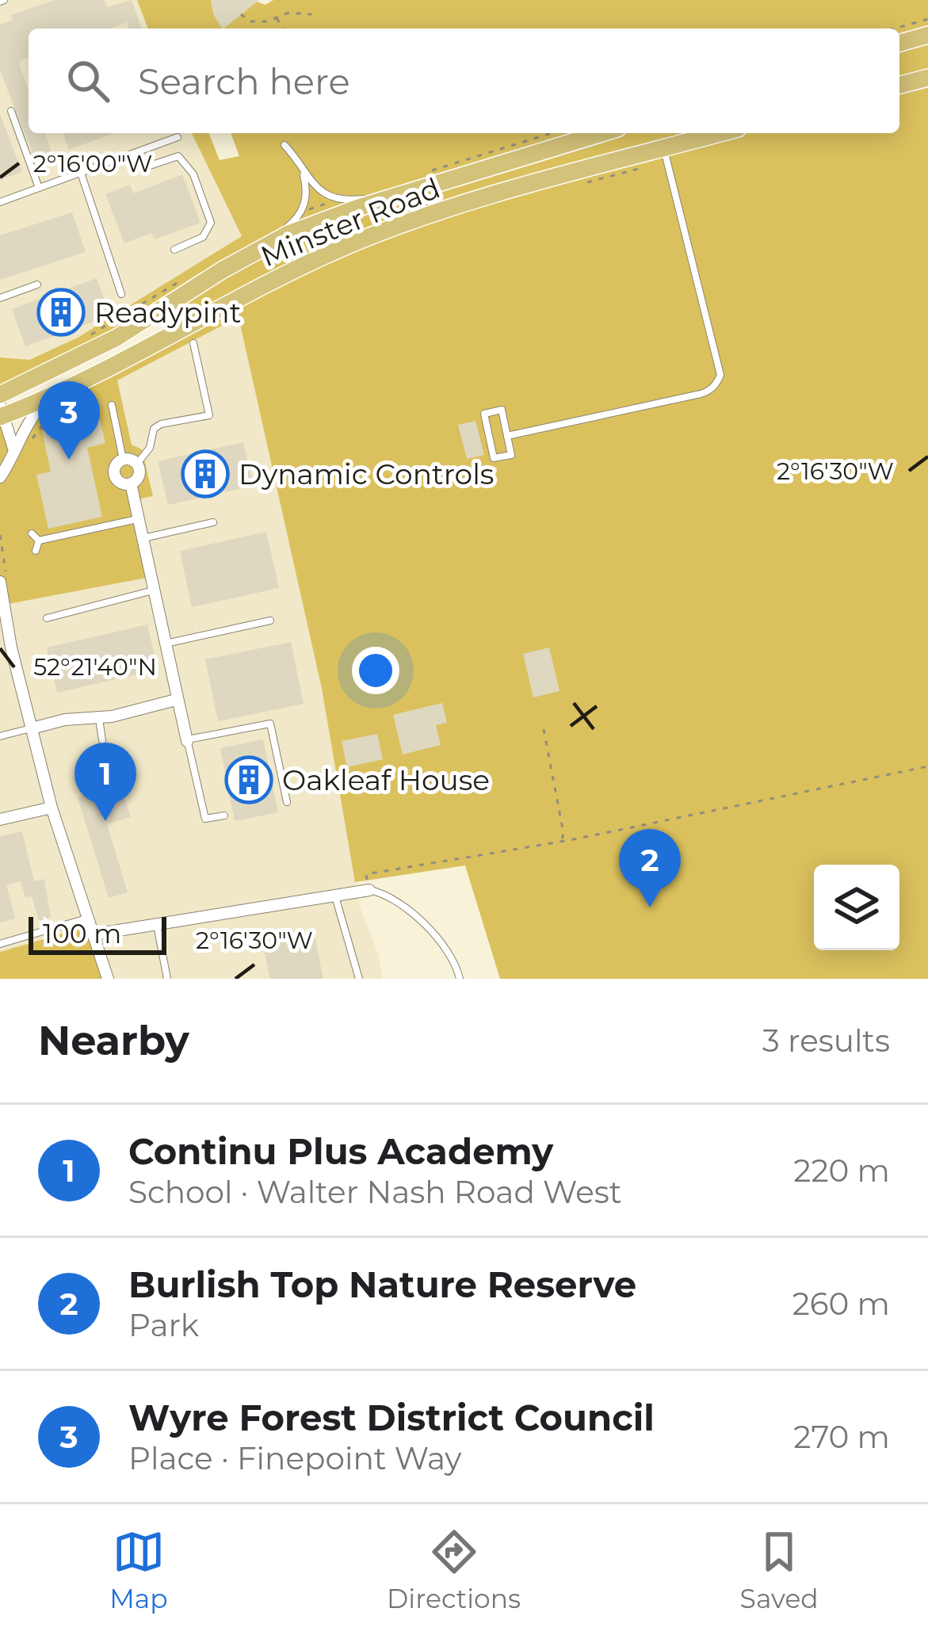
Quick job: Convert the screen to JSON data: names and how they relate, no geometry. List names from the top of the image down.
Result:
{
  "streets": {
    "main road": ["Minster Road"]
  },
  "places": {
    "building": ["Readypint", "Dynamic Controls", "Oakleaf House"]
  },
  "scale_bar": "100 m",
  "page": {
    "search": "Search here",
    "pins": ["3", "1", "2"],
    "scale": "100 m",
    "heading": ["Nearby", "3 results"],
    "list": [
      {
        "mark": "1",
        "name": "Continu Plus Academy",
        "note": "School · Walter Nash Road West",
        "value": "220 m"
      },
      {
        "mark": "2",
        "name": "Burlish Top Nature Reserve",
        "note": "Park",
        "value": "260 m"
      },
      {
        "mark": "3",
        "name": "Wyre Forest District Council",
        "note": "Place · Finepoint Way",
        "value": "270 m"
      }
    ],
    "nav": ["Map", "Directions", "Saved"]
  },
  "coordinates": ["2°16'00\"W", "2°16'30\"W", "52°21'40\"N"]
}
